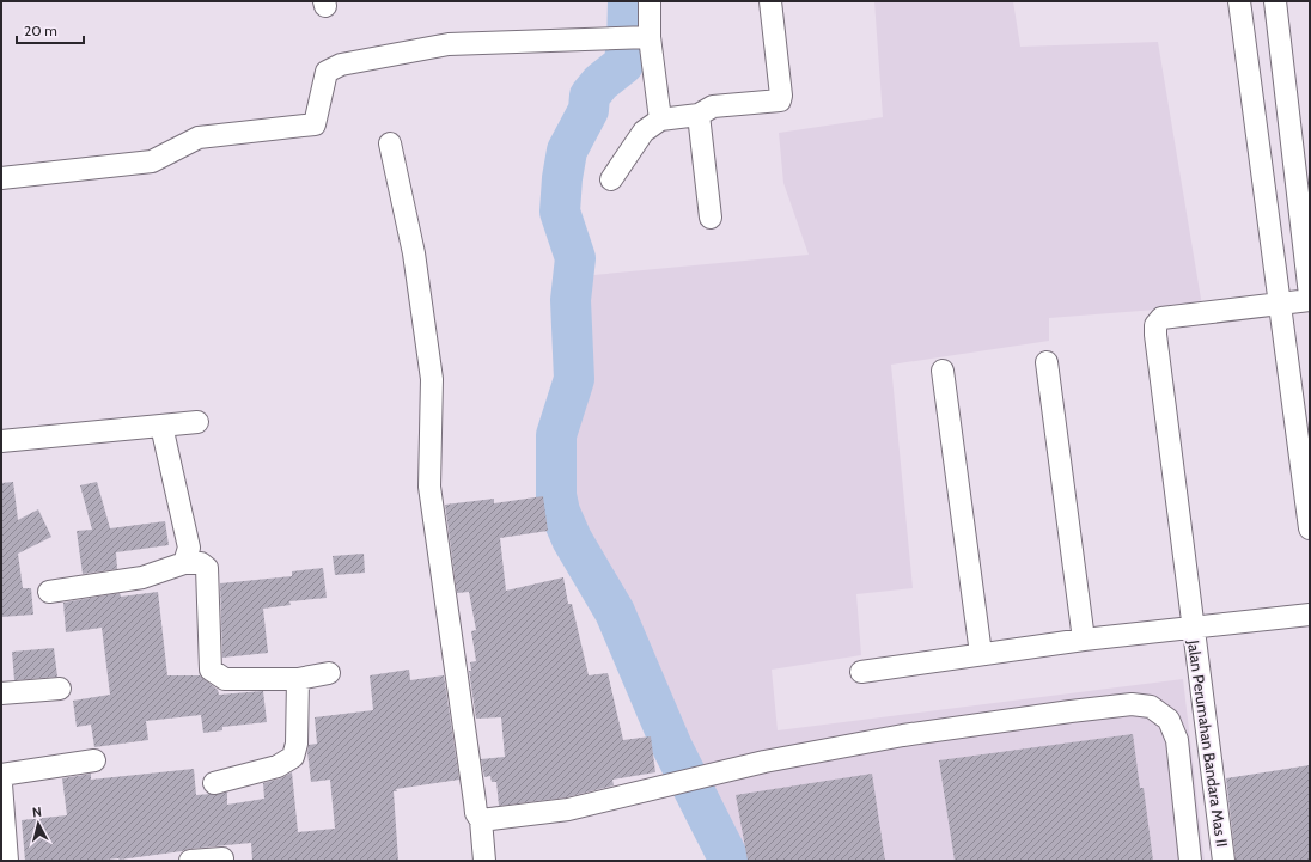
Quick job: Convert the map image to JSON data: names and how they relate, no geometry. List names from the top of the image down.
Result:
{
  "streets": {
    "street": ["Jalan Perumahan Bandara Mas II"]
  },
  "scale_bar": "20 m",
  "north": "top"
}
